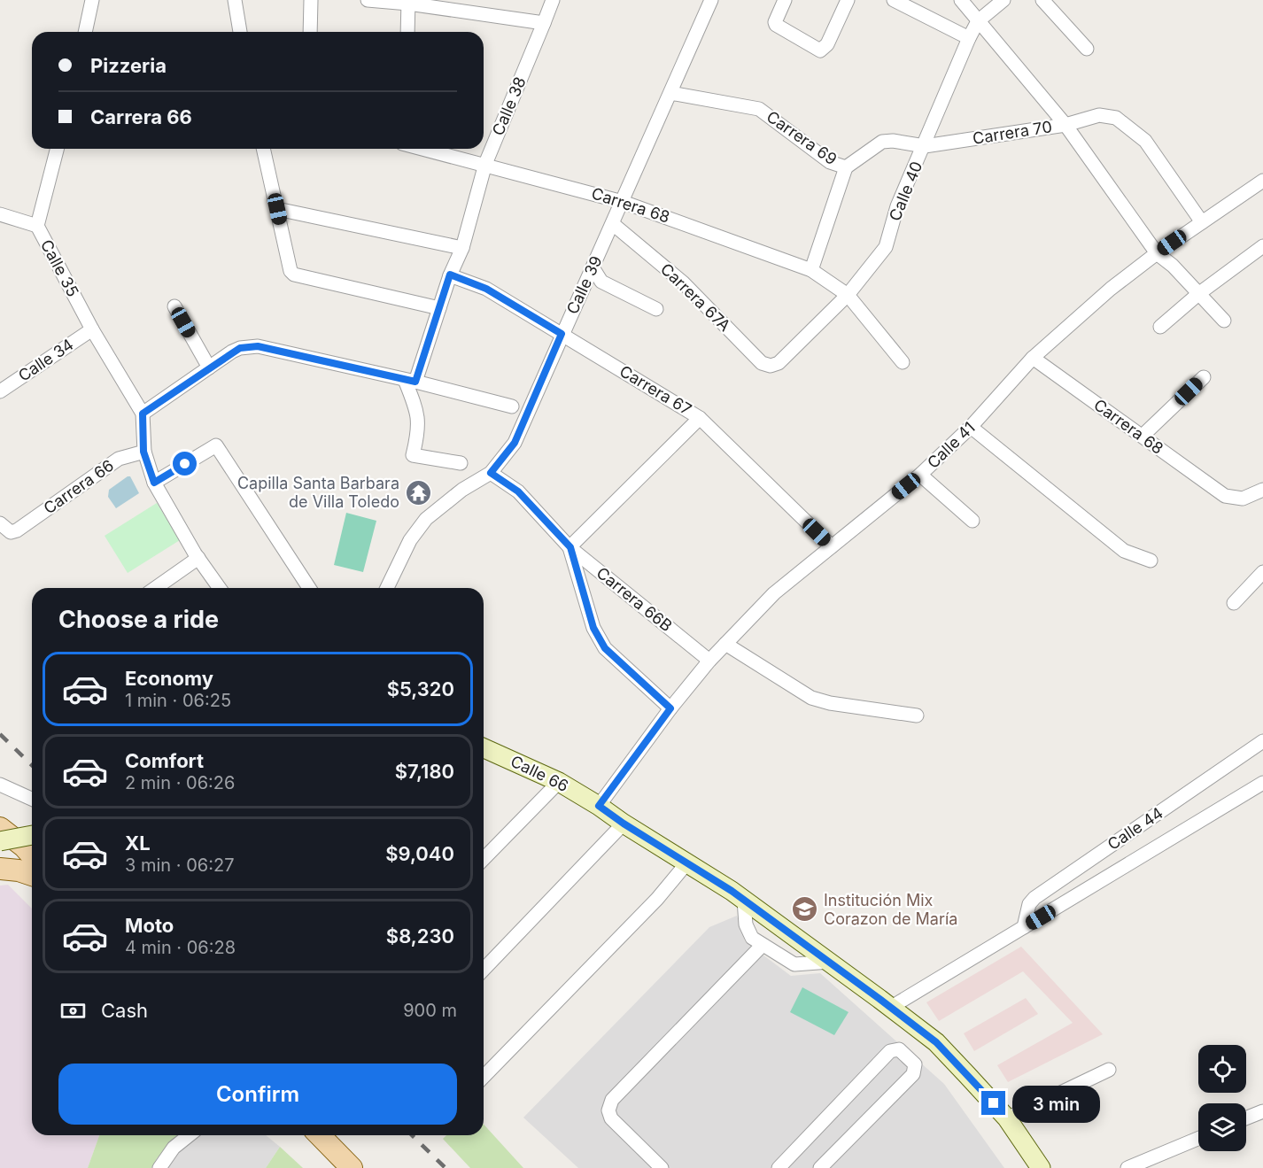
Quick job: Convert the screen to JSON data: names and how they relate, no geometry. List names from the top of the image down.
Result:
{
  "streets": {
    "street": [
      "Calle 38",
      "Carrera 70",
      "Carrera 69",
      "Calle 40",
      "Carrera 68",
      "Calle 35",
      "Calle 39",
      "Carrera 67A",
      "Calle 34",
      "Carrera 67",
      "Calle 41",
      "Carrera 66",
      "Carrera 66B",
      "Calle 66",
      "Calle 44"
    ]
  },
  "crossings": [
    ["Calle 38", "Carrera 68"],
    ["Calle 38", "Carrera 67"],
    ["Carrera 70", "Carrera 69"],
    ["Carrera 70", "Calle 40"],
    ["Carrera 70", "Calle 41"],
    ["Carrera 69", "Calle 40"],
    ["Carrera 69", "Calle 39"],
    ["Calle 40", "Carrera 68"],
    ["Calle 40", "Carrera 67A"],
    ["Carrera 68", "Calle 39"],
    ["Carrera 68", "Calle 41"],
    ["Calle 35", "Calle 34"],
    ["Calle 39", "Carrera 67A"],
    ["Calle 39", "Carrera 67"],
    ["Calle 39", "Carrera 66B"],
    ["Carrera 67", "Calle 41"],
    ["Calle 41", "Carrera 66B"],
    ["Calle 41", "Calle 66"]
  ],
  "places": {
    "temple": ["Capilla Santa Barbara de Villa Toledo"],
    "school or university": ["Institución Mix Corazon de María"]
  },
  "page": {
    "banner": ["Pizzeria", "Carrera 66"],
    "heading": "Choose a ride",
    "list": [
      {
        "name": "Economy",
        "note": "1 min · 06:25",
        "value": "$5,320"
      },
      {
        "name": "Comfort",
        "note": "2 min · 06:26",
        "value": "$7,180"
      },
      {
        "name": "XL",
        "note": "3 min · 06:27",
        "value": "$9,040"
      },
      {
        "name": "Moto",
        "note": "4 min · 06:28",
        "value": "$8,230"
      }
    ],
    "pay": ["Cash", "900 m"],
    "buttons": "Confirm",
    "bubble": "3 min"
  }
}
